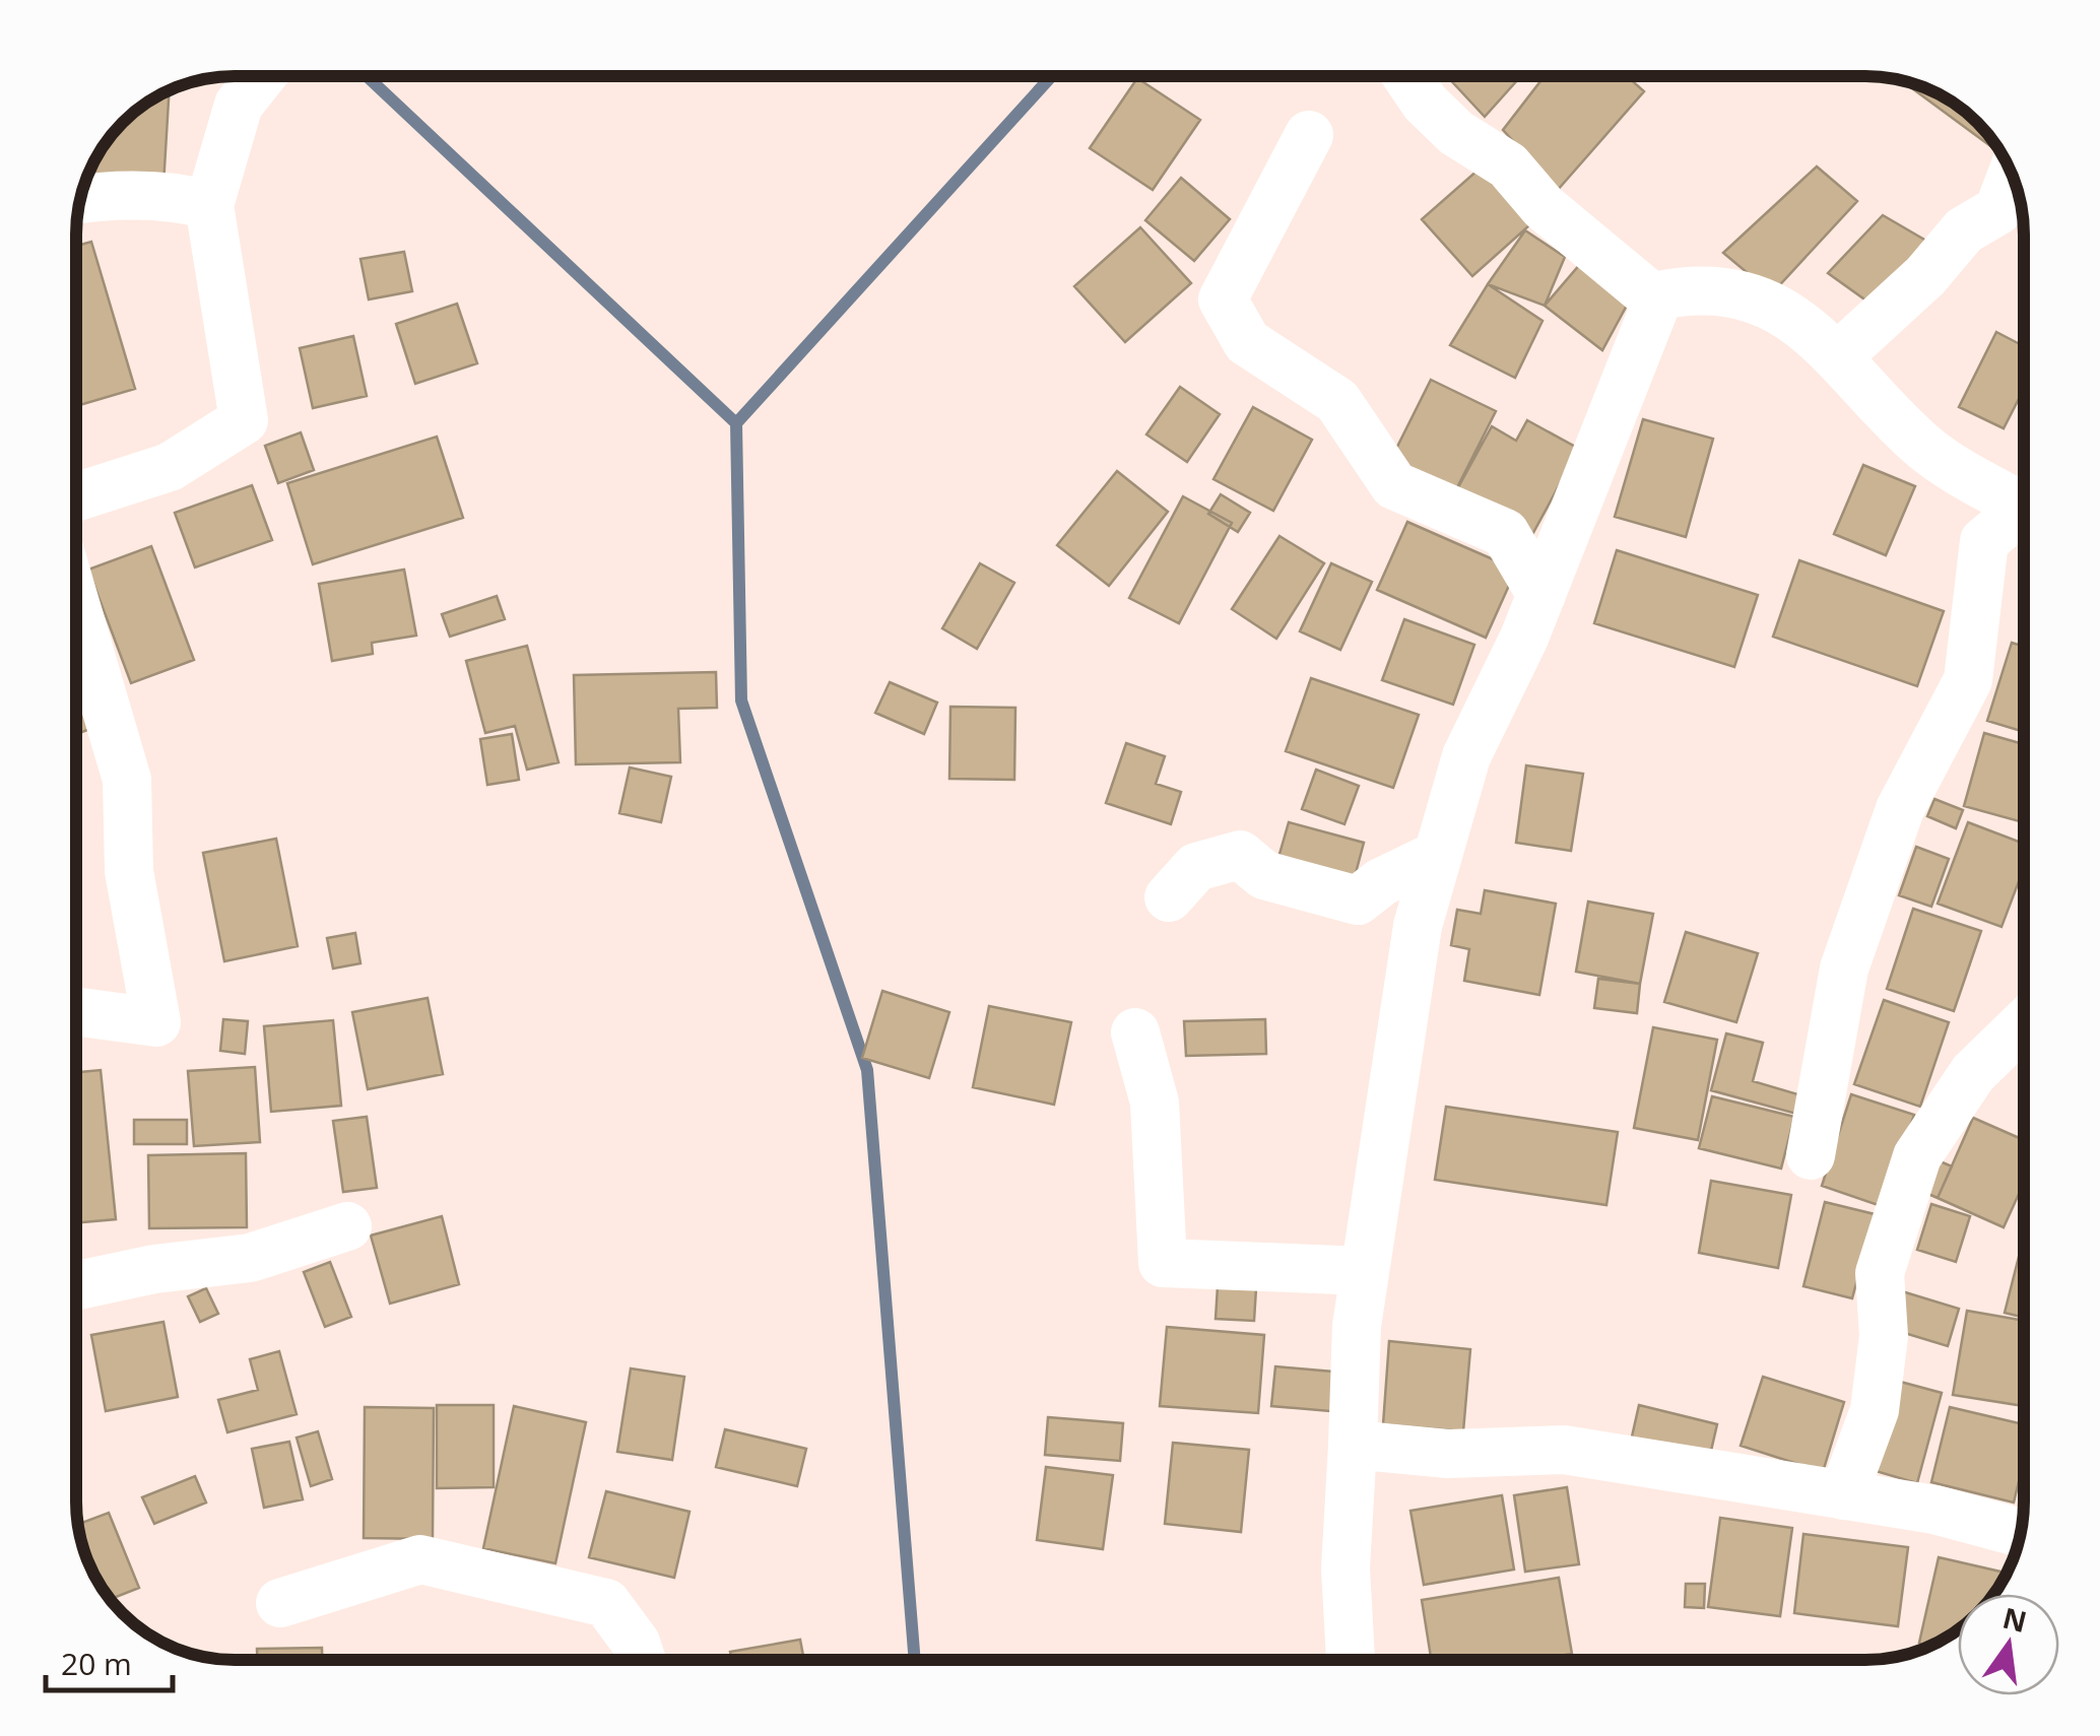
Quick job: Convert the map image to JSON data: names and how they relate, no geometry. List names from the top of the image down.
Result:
{
  "scale_bar": "20 m",
  "north": "top"
}
